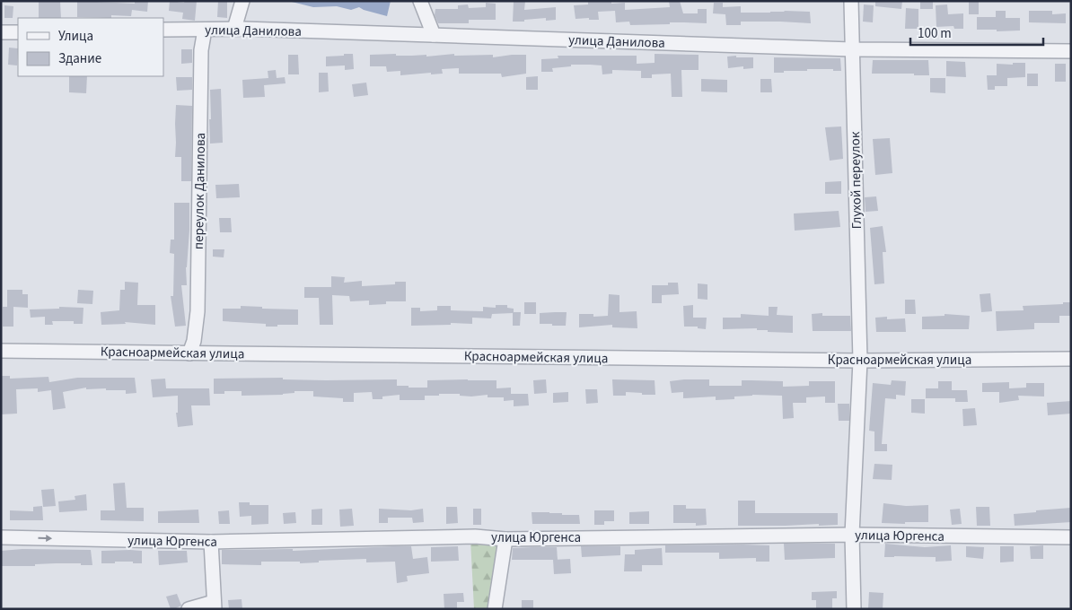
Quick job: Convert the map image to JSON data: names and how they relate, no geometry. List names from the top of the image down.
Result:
{
  "streets": {
    "street": [
      "улица Данилова",
      "Глухой переулок",
      "переулок Данилова",
      "Красноармейская улица",
      "улица Юргенса"
    ]
  },
  "crossings": [
    ["улица Данилова", "Глухой переулок"],
    ["улица Данилова", "переулок Данилова"],
    ["Глухой переулок", "Красноармейская улица"],
    ["Глухой переулок", "улица Юргенса"],
    ["переулок Данилова", "Красноармейская улица"]
  ],
  "legend": ["Улица", "Здание"],
  "scale_bar": "100 m"
}
